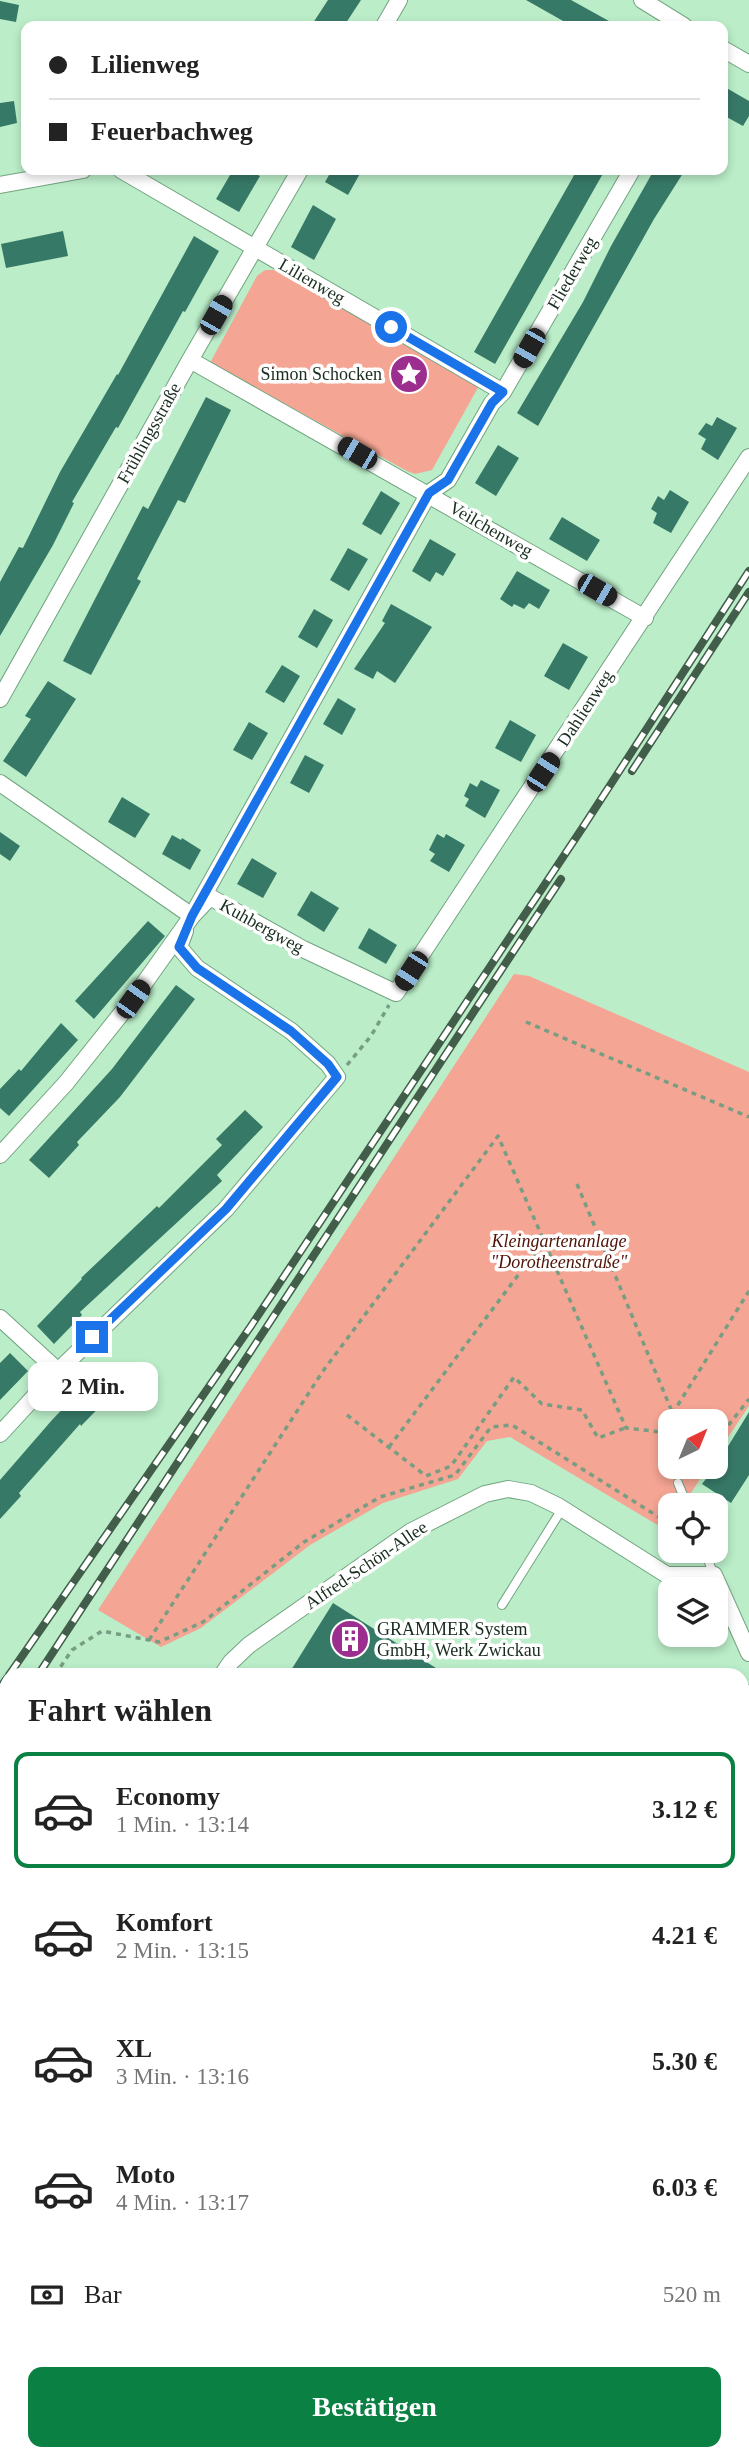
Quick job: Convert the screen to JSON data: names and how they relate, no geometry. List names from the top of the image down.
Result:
{
  "streets": {
    "street": [
      "Fliederweg",
      "Lilienweg",
      "Frühlingsstraße",
      "Veilchenweg",
      "Dahlienweg",
      "Kuhbergweg",
      "Alfred-Schön-Allee"
    ]
  },
  "crossings": [
    ["Fliederweg", "Lilienweg"],
    ["Fliederweg", "Veilchenweg"],
    ["Fliederweg", "Kuhbergweg"],
    ["Lilienweg", "Frühlingsstraße"],
    ["Frühlingsstraße", "Veilchenweg"],
    ["Veilchenweg", "Dahlienweg"],
    ["Dahlienweg", "Kuhbergweg"]
  ],
  "parks": ["Kleingartenanlage \"Dorotheenstraße\""],
  "places": {
    "place": ["Simon Schocken"],
    "building": ["GRAMMER System GmbH, Werk Zwickau"]
  },
  "north": "top right",
  "page": {
    "banner": ["Lilienweg", "Feuerbachweg"],
    "bubble": "2 Min.",
    "heading": "Fahrt wählen",
    "list": [
      {
        "name": "Economy",
        "note": "1 Min. · 13:14",
        "value": "3.12 €"
      },
      {
        "name": "Komfort",
        "note": "2 Min. · 13:15",
        "value": "4.21 €"
      },
      {
        "name": "XL",
        "note": "3 Min. · 13:16",
        "value": "5.30 €"
      },
      {
        "name": "Moto",
        "note": "4 Min. · 13:17",
        "value": "6.03 €"
      }
    ],
    "pay": ["Bar", "520 m"],
    "buttons": "Bestätigen"
  }
}
